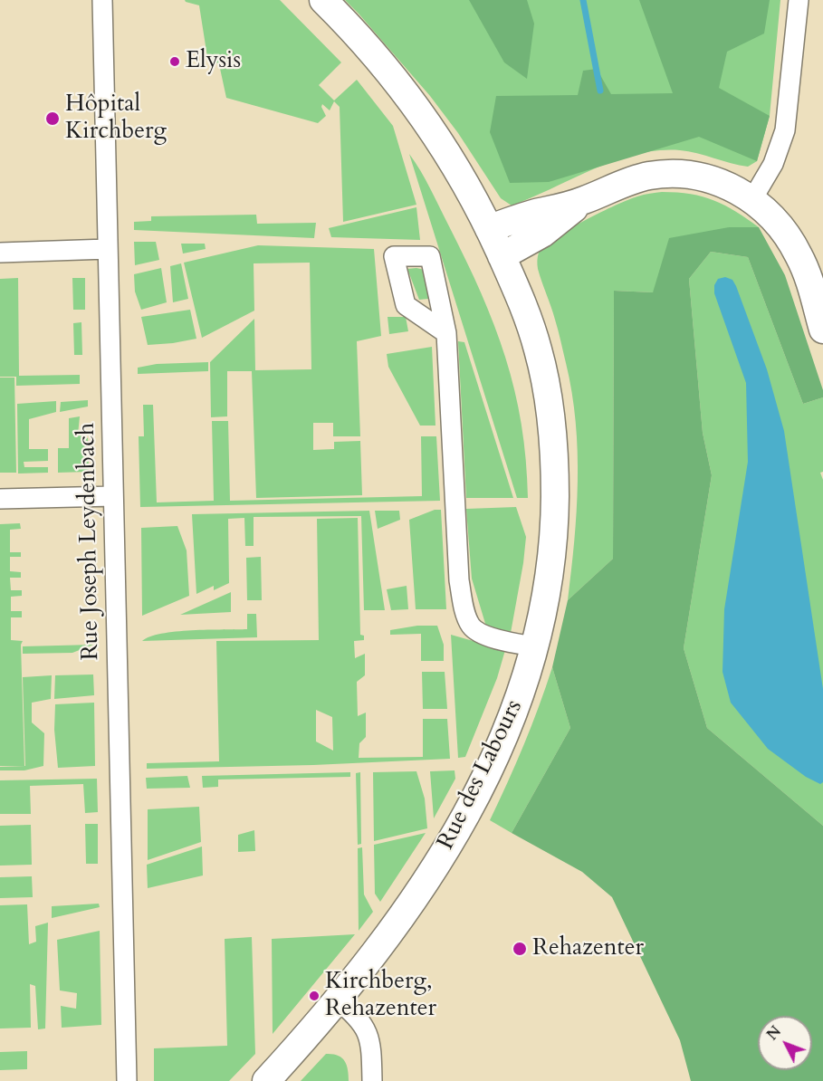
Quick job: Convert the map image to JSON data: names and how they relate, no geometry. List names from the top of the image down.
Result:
{
  "streets": {
    "main road": ["Rue des Labours"],
    "street": ["Rue Joseph Leydenbach"]
  },
  "places": [
    "Elysis",
    "Hôpital Kirchberg",
    "Rehazenter",
    "Kirchberg, Rehazenter"
  ],
  "north": "top left"
}
